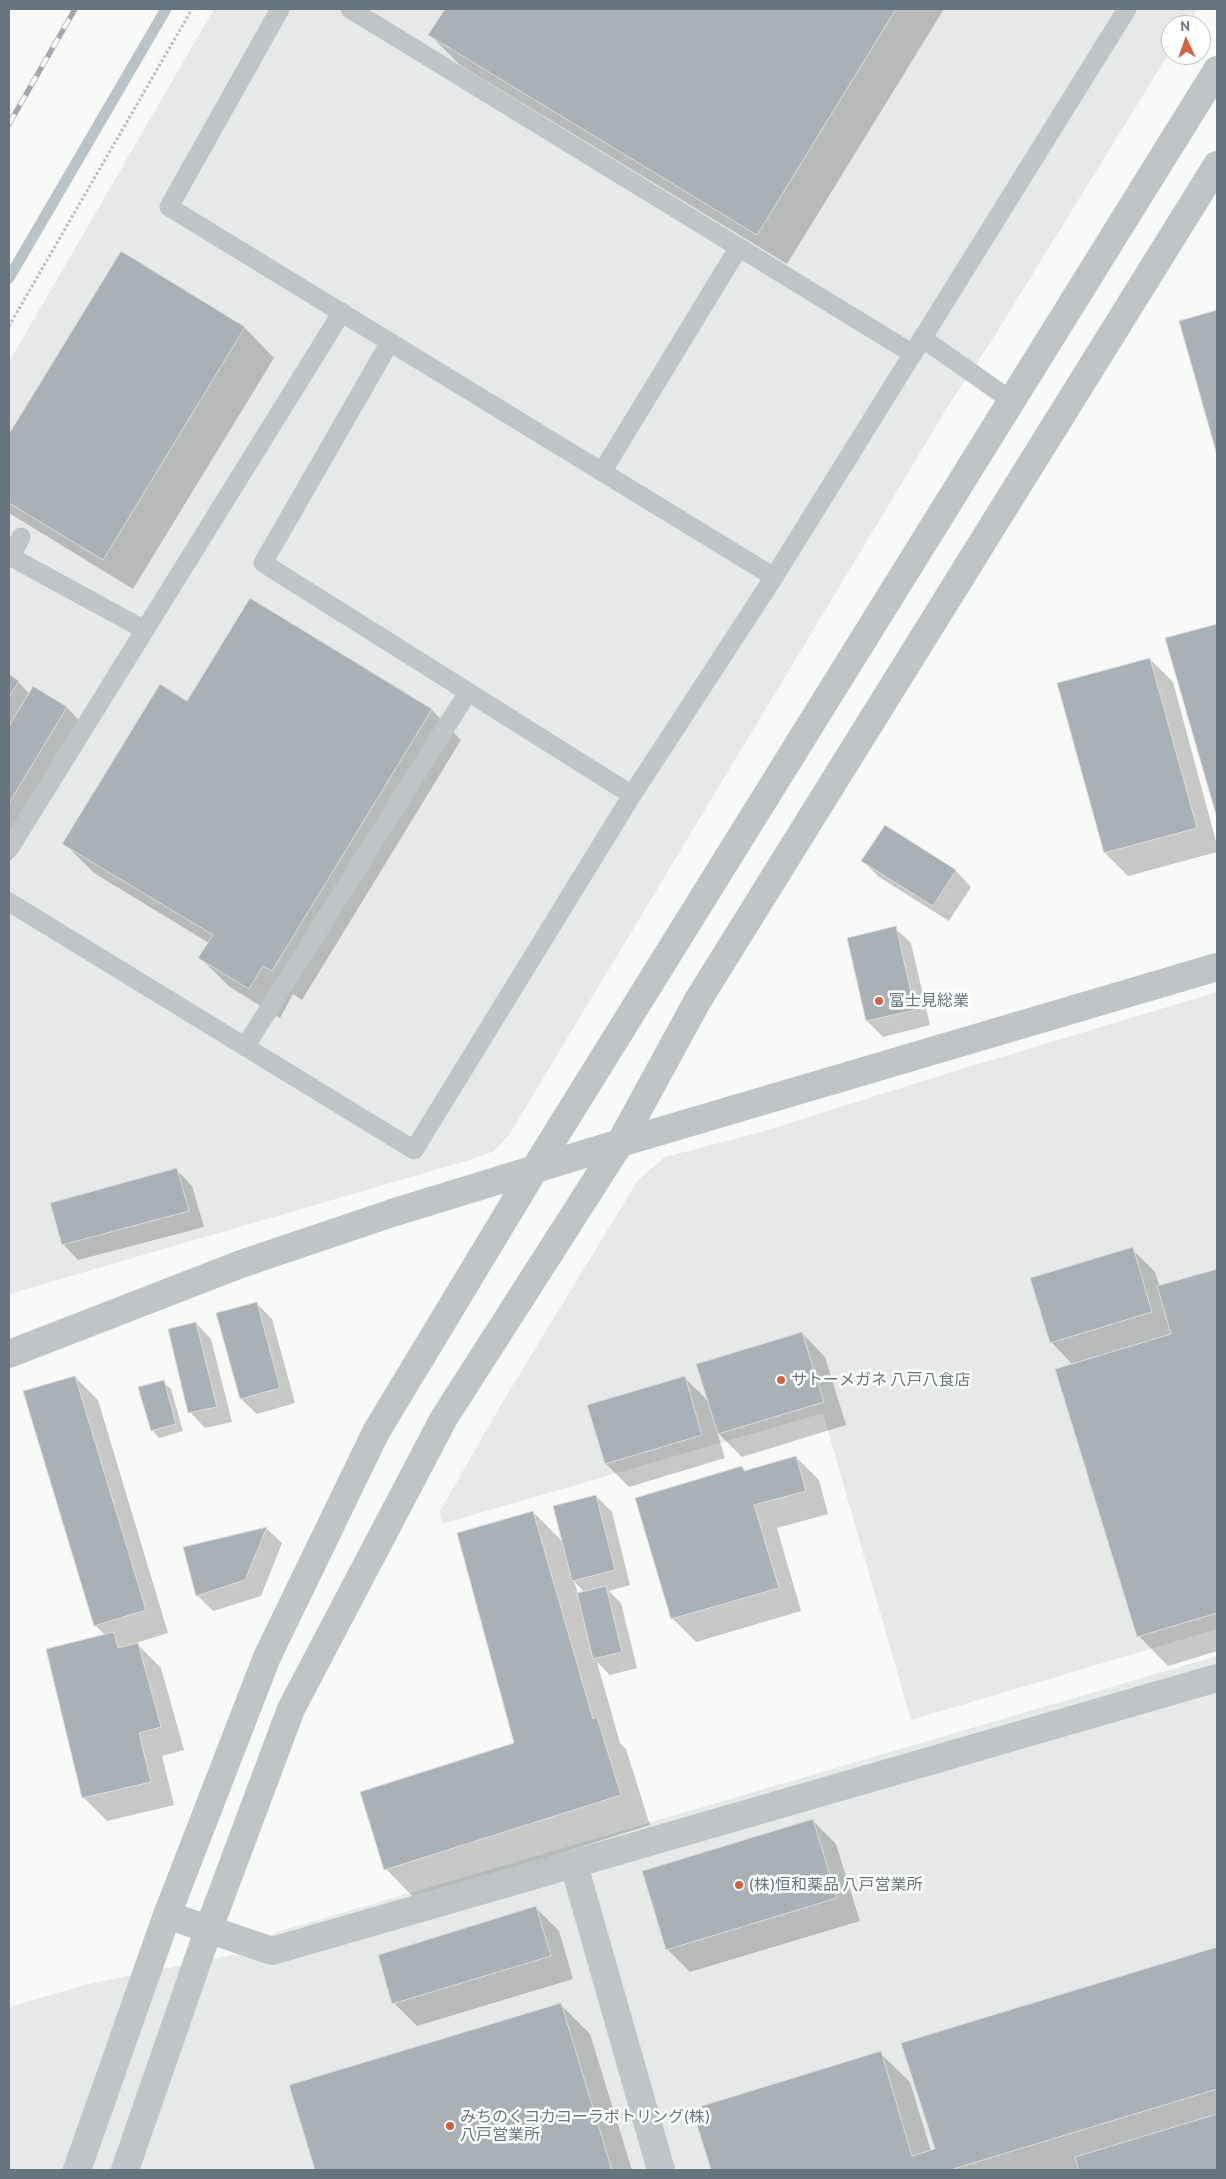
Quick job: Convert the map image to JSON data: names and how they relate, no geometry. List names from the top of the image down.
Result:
{
  "places": [
    "富士見総業",
    "サトーメガネ 八戸八食店",
    "(株)恒和薬品 八戸営業所",
    "みちのくコカコーラボトリング(株) 八戸営業所"
  ],
  "north": "top"
}
